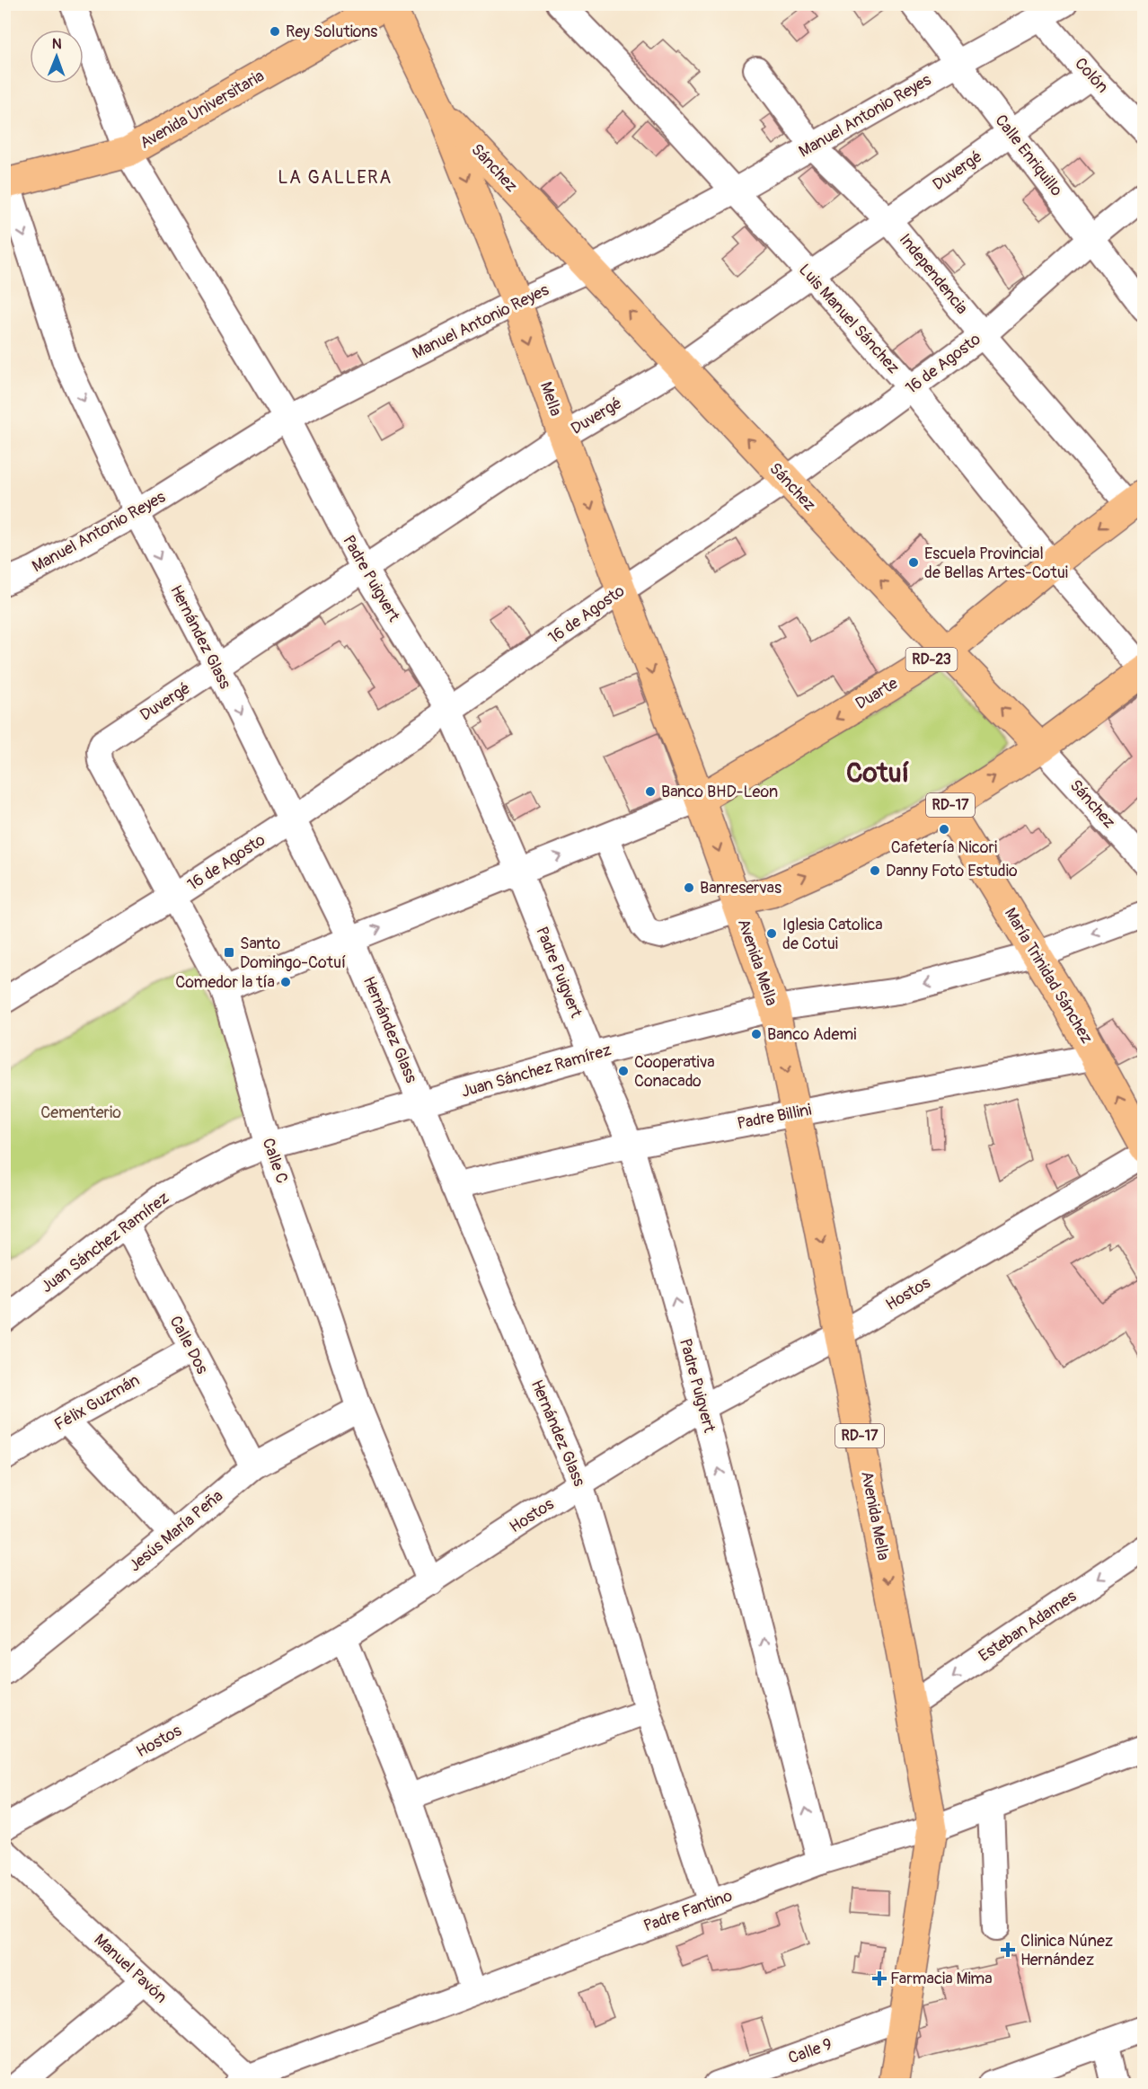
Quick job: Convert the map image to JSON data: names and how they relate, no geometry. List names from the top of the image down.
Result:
{
  "streets": {
    "main road": [
      "Avenida Universitaria",
      "Sánchez",
      "Mella",
      "RD-23",
      "Duarte",
      "RD-17",
      "Avenida Mella",
      "María Trinidad Sánchez"
    ],
    "street": [
      "Colón",
      "Manuel Antonio Reyes",
      "Calle Enriquillo",
      "Duvergé",
      "Independencia",
      "Luis Manuel Sánchez",
      "16 de Agosto",
      "Padre Puigvert",
      "Hernández Glass",
      "Juan Sánchez Ramírez",
      "Padre Billini",
      "Calle C",
      "Hostos",
      "Calle Dos",
      "Félix Guzmán",
      "Jesús María Peña",
      "Esteban Adames",
      "Padre Fantino",
      "Manuel Pavón",
      "Calle 9"
    ]
  },
  "crossings": [
    ["Colón", "Manuel Antonio Reyes"],
    ["Colón", "Duvergé"],
    ["Avenida Universitaria", "Mella"],
    ["Avenida Universitaria", "Padre Puigvert"],
    ["Avenida Universitaria", "Hernández Glass"],
    ["Manuel Antonio Reyes", "Calle Enriquillo"],
    ["Manuel Antonio Reyes", "Sánchez"],
    ["Manuel Antonio Reyes", "Independencia"],
    ["Manuel Antonio Reyes", "Luis Manuel Sánchez"],
    ["Manuel Antonio Reyes", "Mella"],
    ["Manuel Antonio Reyes", "Padre Puigvert"],
    ["Manuel Antonio Reyes", "Hernández Glass"],
    ["Calle Enriquillo", "Duvergé"],
    ["Calle Enriquillo", "16 de Agosto"],
    ["Sánchez", "Duvergé"],
    ["Sánchez", "16 de Agosto"],
    ["Sánchez", "Mella"],
    ["Sánchez", "Duarte"],
    ["Sánchez", "RD-17"],
    ["Duvergé", "Independencia"],
    ["Duvergé", "Luis Manuel Sánchez"],
    ["Duvergé", "Mella"],
    ["Duvergé", "Padre Puigvert"],
    ["Duvergé", "Hernández Glass"],
    ["Duvergé", "Calle C"],
    ["Independencia", "16 de Agosto"],
    ["Independencia", "Duarte"],
    ["Luis Manuel Sánchez", "16 de Agosto"],
    ["Luis Manuel Sánchez", "Duarte"],
    ["Luis Manuel Sánchez", "RD-17"],
    ["16 de Agosto", "Mella"],
    ["16 de Agosto", "Padre Puigvert"],
    ["16 de Agosto", "Hernández Glass"],
    ["16 de Agosto", "Calle C"],
    ["Mella", "Duarte"],
    ["Mella", "Avenida Mella"],
    ["Padre Puigvert", "Juan Sánchez Ramírez"],
    ["Padre Puigvert", "Padre Billini"],
    ["Padre Puigvert", "Hostos"],
    ["Padre Puigvert", "Padre Fantino"],
    ["Hernández Glass", "Juan Sánchez Ramírez"],
    ["Hernández Glass", "Padre Billini"],
    ["Hernández Glass", "Hostos"],
    ["Hernández Glass", "Padre Fantino"],
    ["Duarte", "Avenida Mella"],
    ["RD-17", "Avenida Mella"],
    ["RD-17", "María Trinidad Sánchez"],
    ["Avenida Mella", "Juan Sánchez Ramírez"],
    ["Avenida Mella", "Padre Billini"],
    ["Avenida Mella", "Hostos"],
    ["Avenida Mella", "Esteban Adames"],
    ["Avenida Mella", "Padre Fantino"],
    ["Avenida Mella", "Calle 9"],
    ["María Trinidad Sánchez", "Juan Sánchez Ramírez"],
    ["María Trinidad Sánchez", "Padre Billini"],
    ["Juan Sánchez Ramírez", "Calle C"],
    ["Juan Sánchez Ramírez", "Calle Dos"],
    ["Calle C", "Hostos"],
    ["Calle C", "Jesús María Peña"],
    ["Calle Dos", "Félix Guzmán"],
    ["Calle Dos", "Jesús María Peña"],
    ["Padre Fantino", "Manuel Pavón"]
  ],
  "one_way": [
    "Sánchez",
    "Mella",
    "Padre Puigvert",
    "Hernández Glass",
    "Avenida Mella",
    "Esteban Adames"
  ],
  "districts": ["LA GALLERA", "Cotuí"],
  "parks": ["Cementerio"],
  "places": {
    "other": [
      "Rey Solutions",
      "Escuela Provincial de Bellas Artes-Cotui",
      "Banco BHD-Leon",
      "Cafetería Nicori",
      "Danny Foto Estudio",
      "Banreservas",
      "Iglesia Catolica de Cotui",
      "Comedor la tía",
      "Banco Ademi",
      "Cooperativa Conacado"
    ],
    "transit": ["Santo Domingo-Cotuí"],
    "health": ["Clinica Núnez Hernández", "Farmacia Mima"]
  },
  "north": "top"
}
